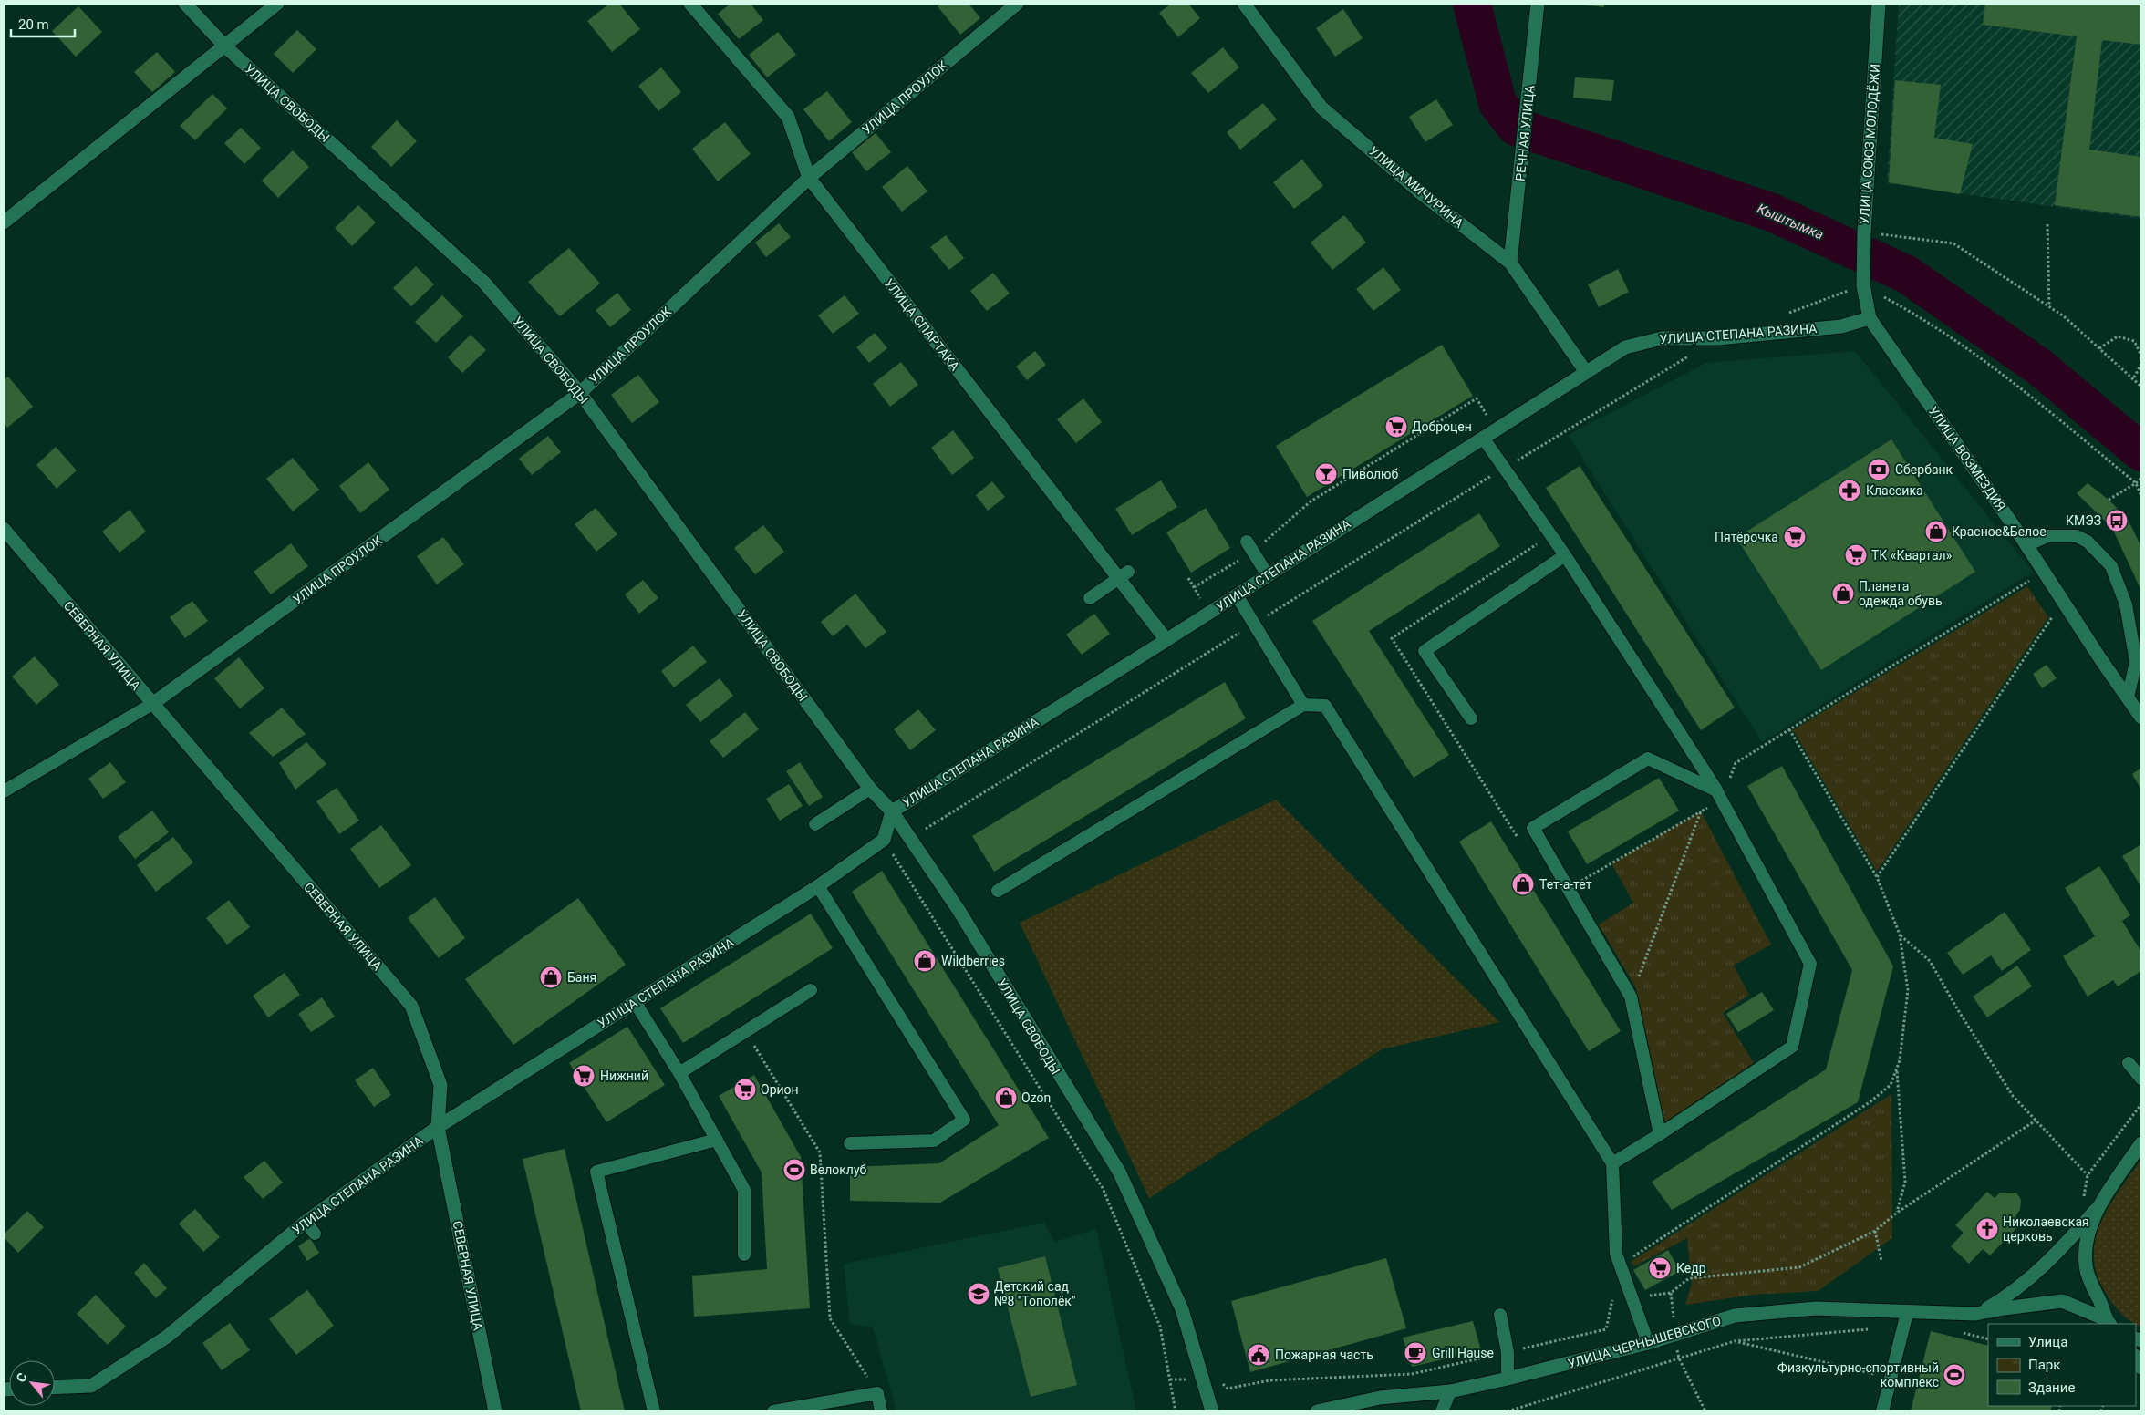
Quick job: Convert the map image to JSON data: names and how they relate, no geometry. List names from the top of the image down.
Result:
{
  "streets": {
    "street": [
      "УЛИЦА ПРОУЛОК",
      "УЛИЦА СВОБОДЫ",
      "РЕЧНАЯ УЛИЦА",
      "УЛИЦА СОЮЗ МОЛОДЁЖИ",
      "УЛИЦА МИЧУРИНА",
      "УЛИЦА СПАРТАКА",
      "УЛИЦА СТЕПАНА РАЗИНА",
      "УЛИЦА ВОЗМЕЗДИЯ",
      "СЕВЕРНАЯ УЛИЦА",
      "УЛИЦА ЧЕРНЫШЕВСКОГО"
    ]
  },
  "crossings": [
    ["УЛИЦА ПРОУЛОК", "УЛИЦА СВОБОДЫ"],
    ["УЛИЦА ПРОУЛОК", "УЛИЦА СПАРТАКА"],
    ["УЛИЦА ПРОУЛОК", "СЕВЕРНАЯ УЛИЦА"],
    ["УЛИЦА СВОБОДЫ", "УЛИЦА СТЕПАНА РАЗИНА"],
    ["РЕЧНАЯ УЛИЦА", "УЛИЦА МИЧУРИНА"],
    ["УЛИЦА СОЮЗ МОЛОДЁЖИ", "УЛИЦА ВОЗМЕЗДИЯ"],
    ["УЛИЦА МИЧУРИНА", "УЛИЦА СТЕПАНА РАЗИНА"],
    ["УЛИЦА СПАРТАКА", "УЛИЦА СТЕПАНА РАЗИНА"],
    ["УЛИЦА СТЕПАНА РАЗИНА", "УЛИЦА ВОЗМЕЗДИЯ"],
    ["УЛИЦА СТЕПАНА РАЗИНА", "СЕВЕРНАЯ УЛИЦА"]
  ],
  "water": ["Кыштымка"],
  "places": {
    "supermarket": [
      "Доброцен",
      "Пятёрочка",
      "ТК «Квартал»",
      "Нижний",
      "Орион",
      "Кедр"
    ],
    "bank": ["Сбербанк"],
    "bar": ["Пиволюб"],
    "pharmacy": ["Классика"],
    "bus stop": ["КМЭЗ"],
    "shop": [
      "Красное&Белое",
      "Планета одежда обувь",
      "Тет-а-тет",
      "Wildberries",
      "Баня",
      "Ozon"
    ],
    "sports": ["Велоклуб", "Физкультурно-спортивный комплекс"],
    "church": ["Николаевская церковь"],
    "school or university": ["Детский сад №8 \"Тополёк\""],
    "cafe": ["Grill Hause"],
    "public building": ["Пожарная часть"]
  },
  "legend": ["Улица", "Парк", "Здание"],
  "scale_bar": "20 m",
  "north": "top left"
}
